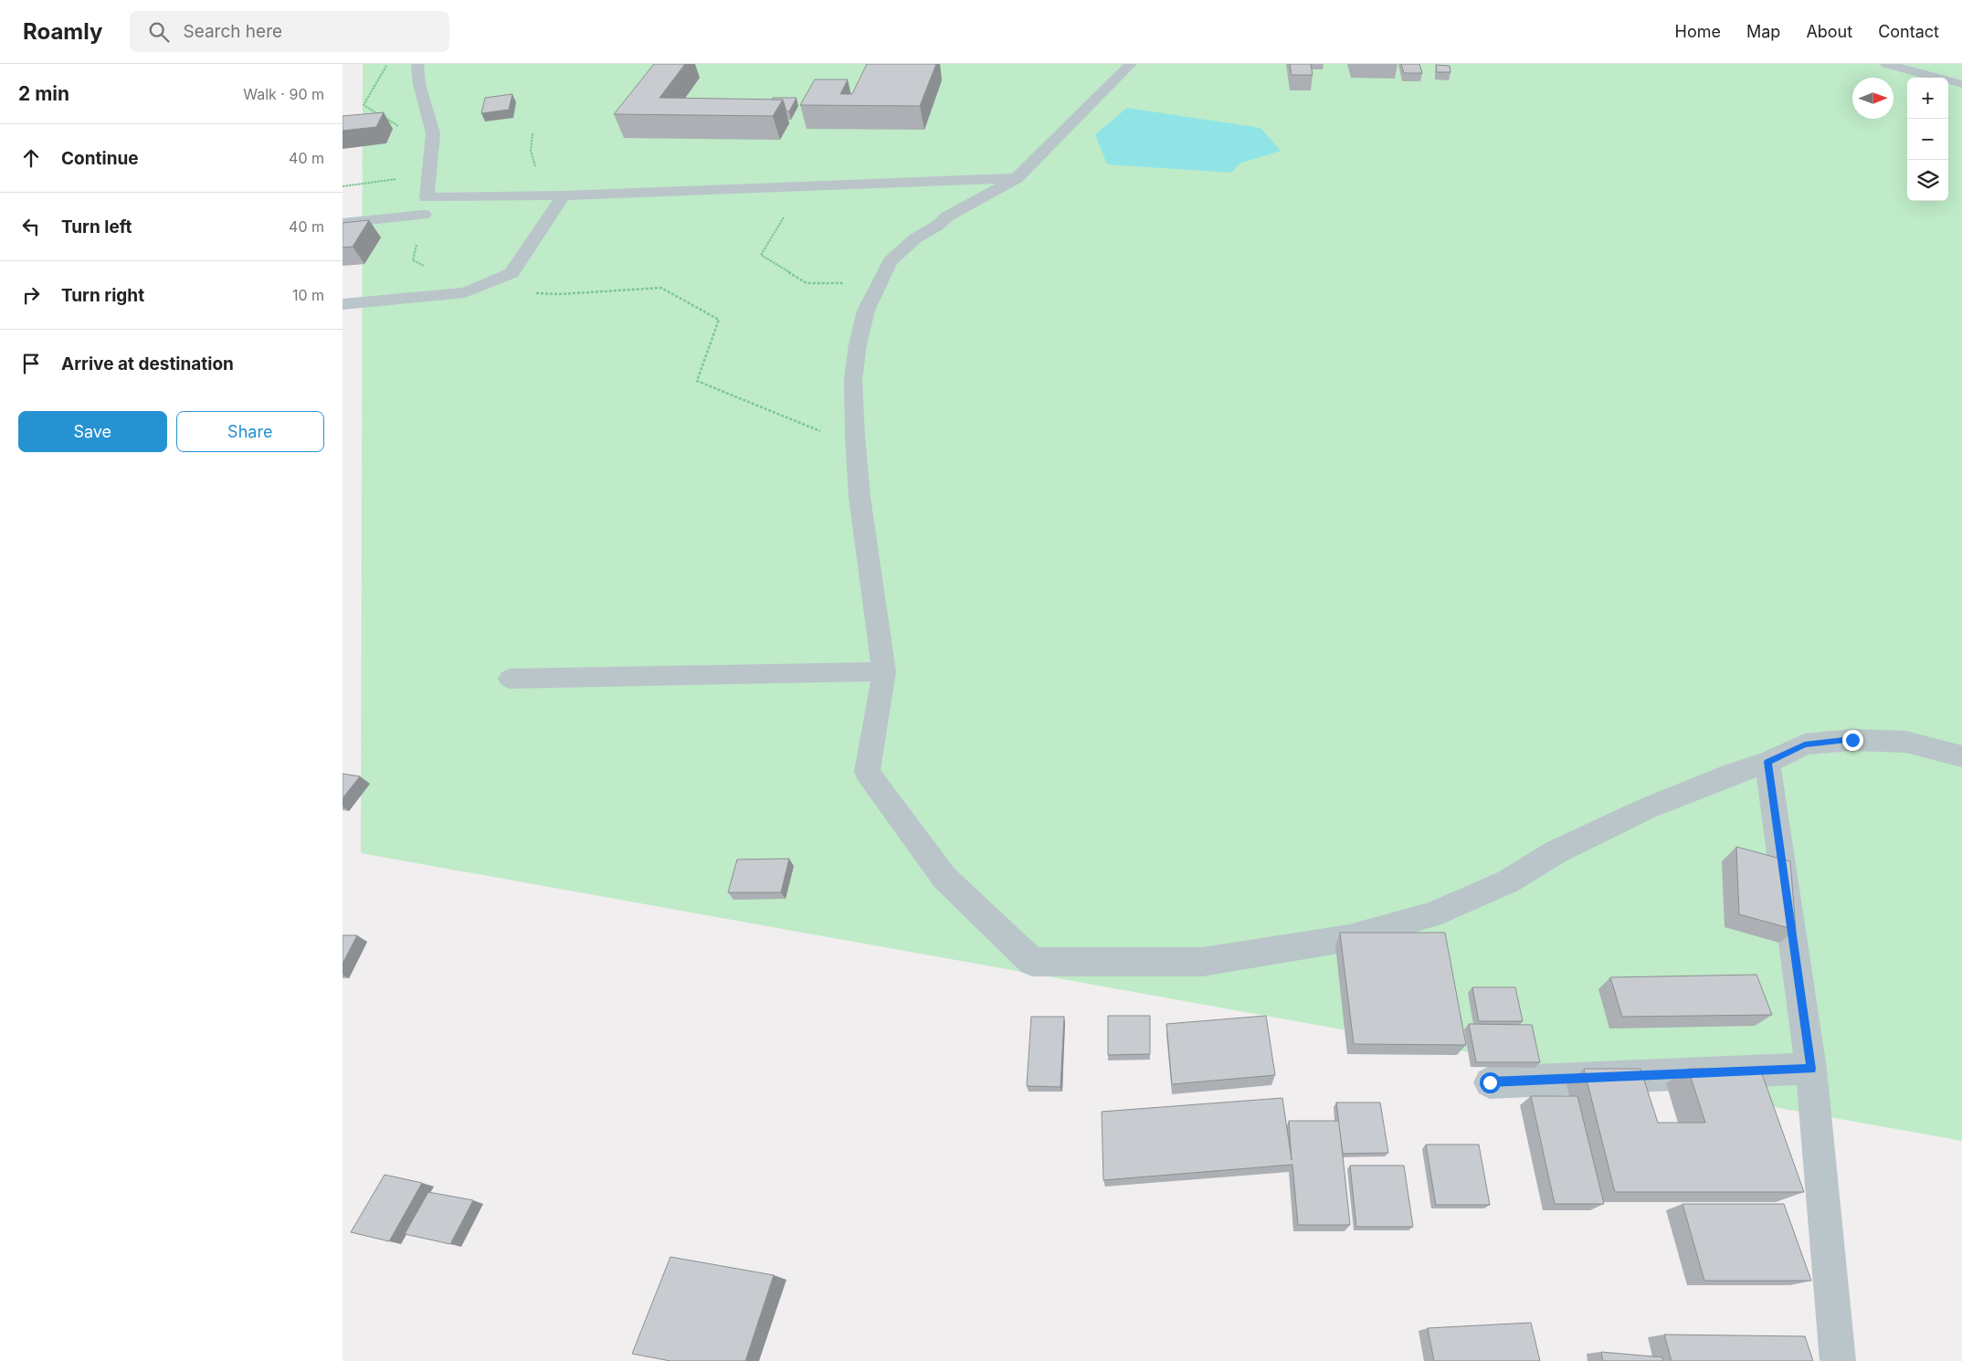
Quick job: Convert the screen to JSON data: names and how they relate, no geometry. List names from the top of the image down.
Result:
{
  "north": "right",
  "page": {
    "header": "Roamly",
    "search": "Search here",
    "nav": [
      "Home",
      "Map",
      "About",
      "Contact"
    ],
    "heading": ["2 min", "Walk · 90 m"],
    "map_buttons": ["+", "−"],
    "list": [
      ["Continue", "40 m"],
      ["Turn left", "40 m"],
      ["Turn right", "10 m"],
      "Arrive at destination"
    ],
    "buttons": ["Save", "Share"]
  }
}
